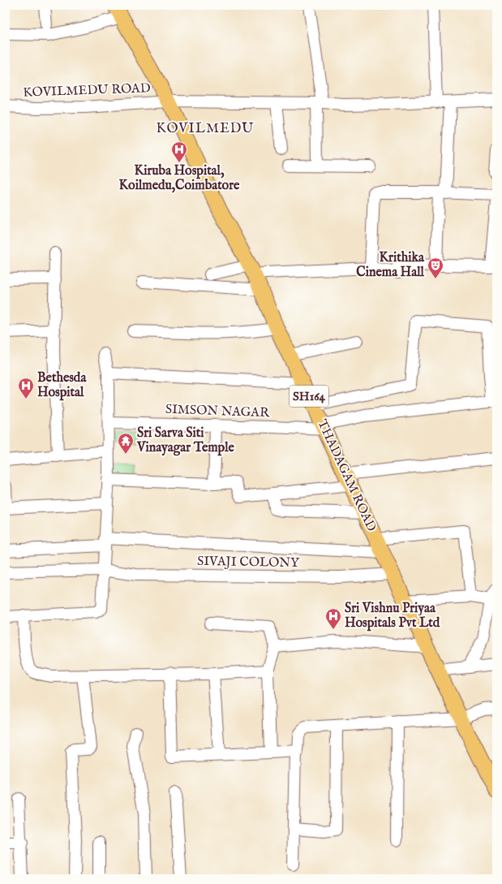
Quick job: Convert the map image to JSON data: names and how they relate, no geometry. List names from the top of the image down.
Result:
{
  "streets": {
    "main road": ["SH164", "THADAGAM ROAD"],
    "street": ["KOVILMEDU ROAD", "SIMSON NAGAR", "SIVAJI COLONY"]
  },
  "crossings": [
    ["KOVILMEDU ROAD", "THADAGAM ROAD"],
    ["SIMSON NAGAR", "THADAGAM ROAD"],
    ["THADAGAM ROAD", "SIVAJI COLONY"]
  ],
  "districts": ["KOVILMEDU"],
  "places": {
    "hospital": ["Kiruba Hospital, Koilmedu,Coimbatore", "Bethesda Hospital", "Sri Vishnu Priyaa Hospitals Pvt Ltd"],
    "theatre": ["Krithika Cinema Hall"],
    "temple": ["Sri Sarva Siti Vinayagar Temple"]
  }
}
